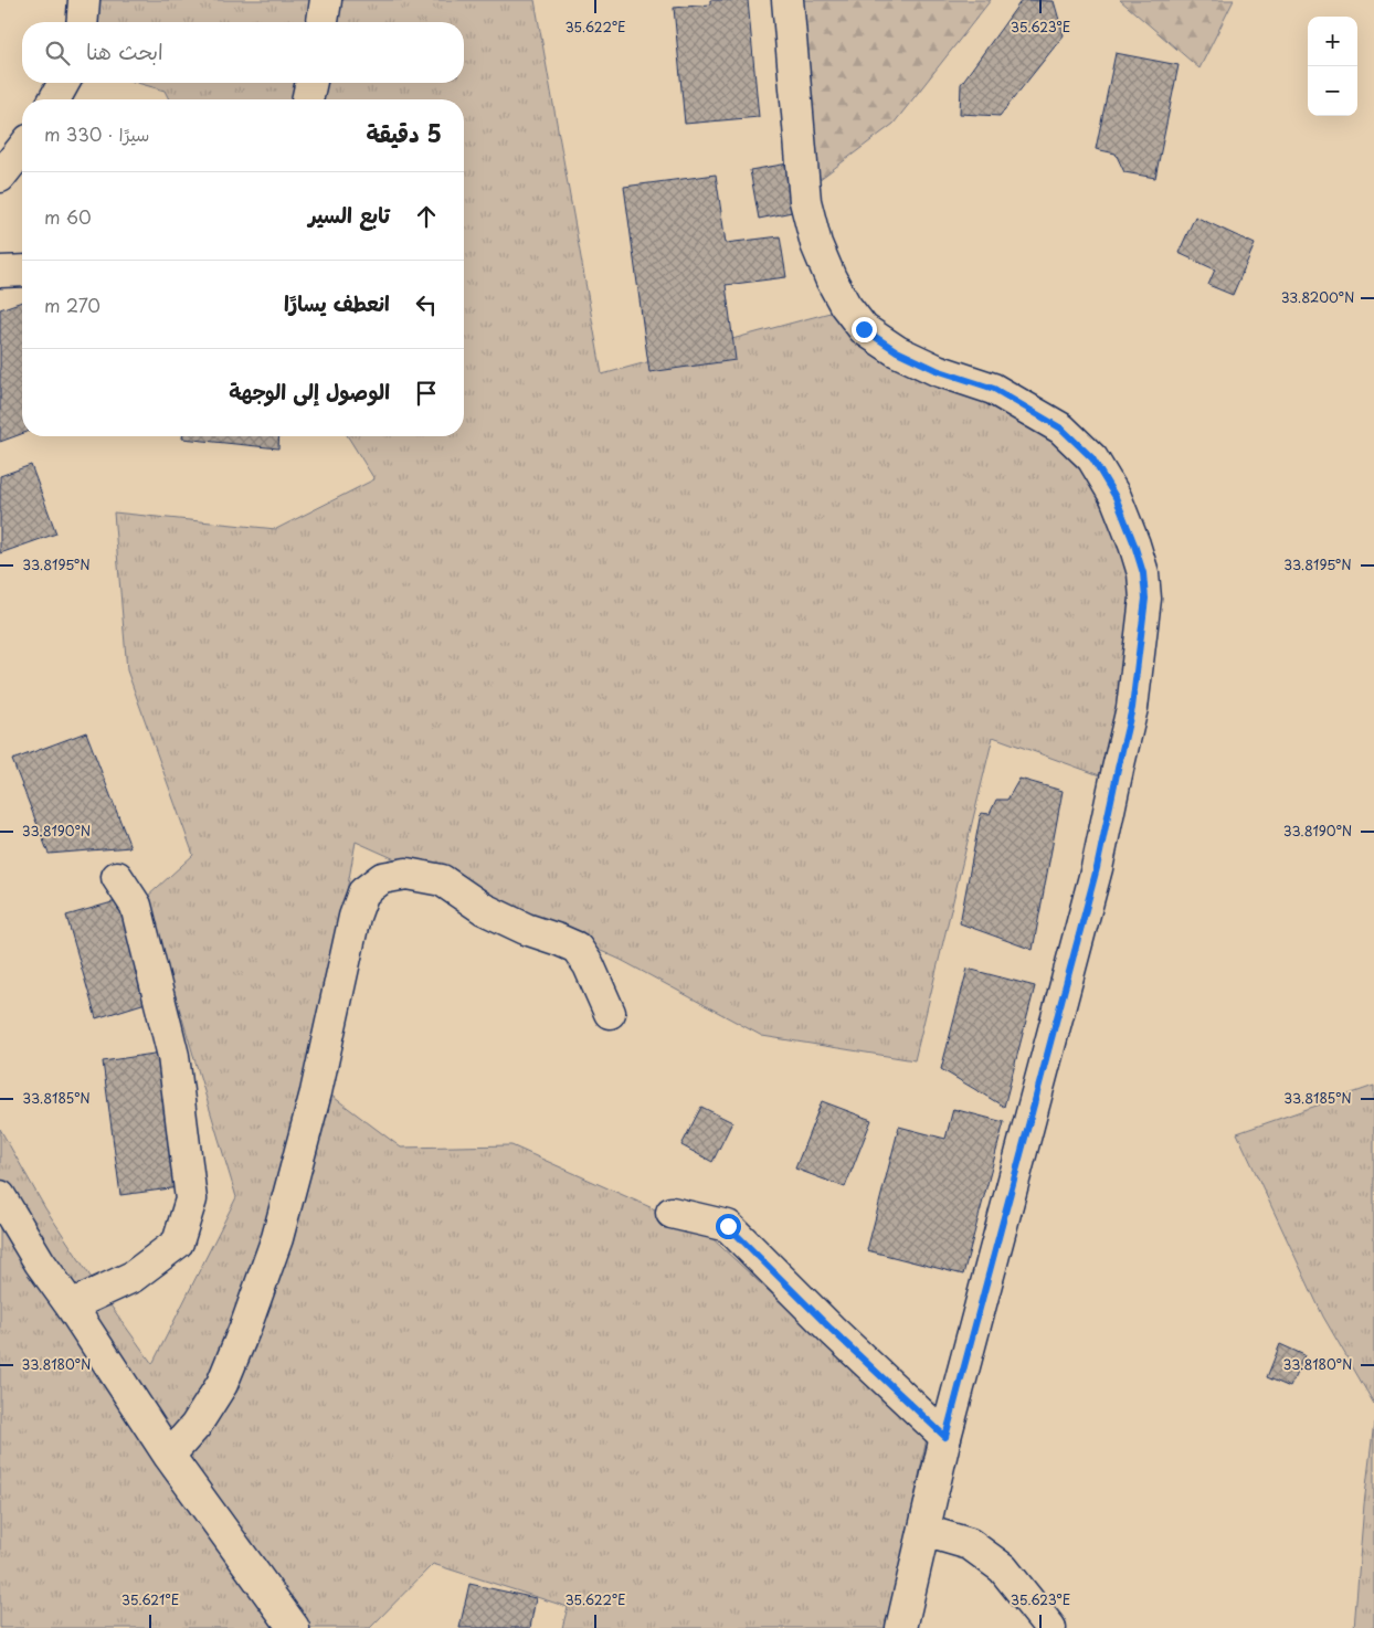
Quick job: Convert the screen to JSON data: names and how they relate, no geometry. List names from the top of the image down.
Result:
{
  "page": {
    "map_buttons": ["+", "−"],
    "search": "ابحث هنا",
    "heading": ["5 دقيقة", "سيرًا · 330 m"],
    "list": [
      ["تابع السير", "60 m"],
      ["انعطف يسارًا", "270 m"],
      "الوصول إلى الوجهة"
    ]
  },
  "coordinates": [
    "35.622°E",
    "35.623°E",
    "33.8200°N",
    "33.8195°N",
    "33.8190°N",
    "33.8185°N",
    "33.8180°N",
    "35.621°E"
  ]
}
